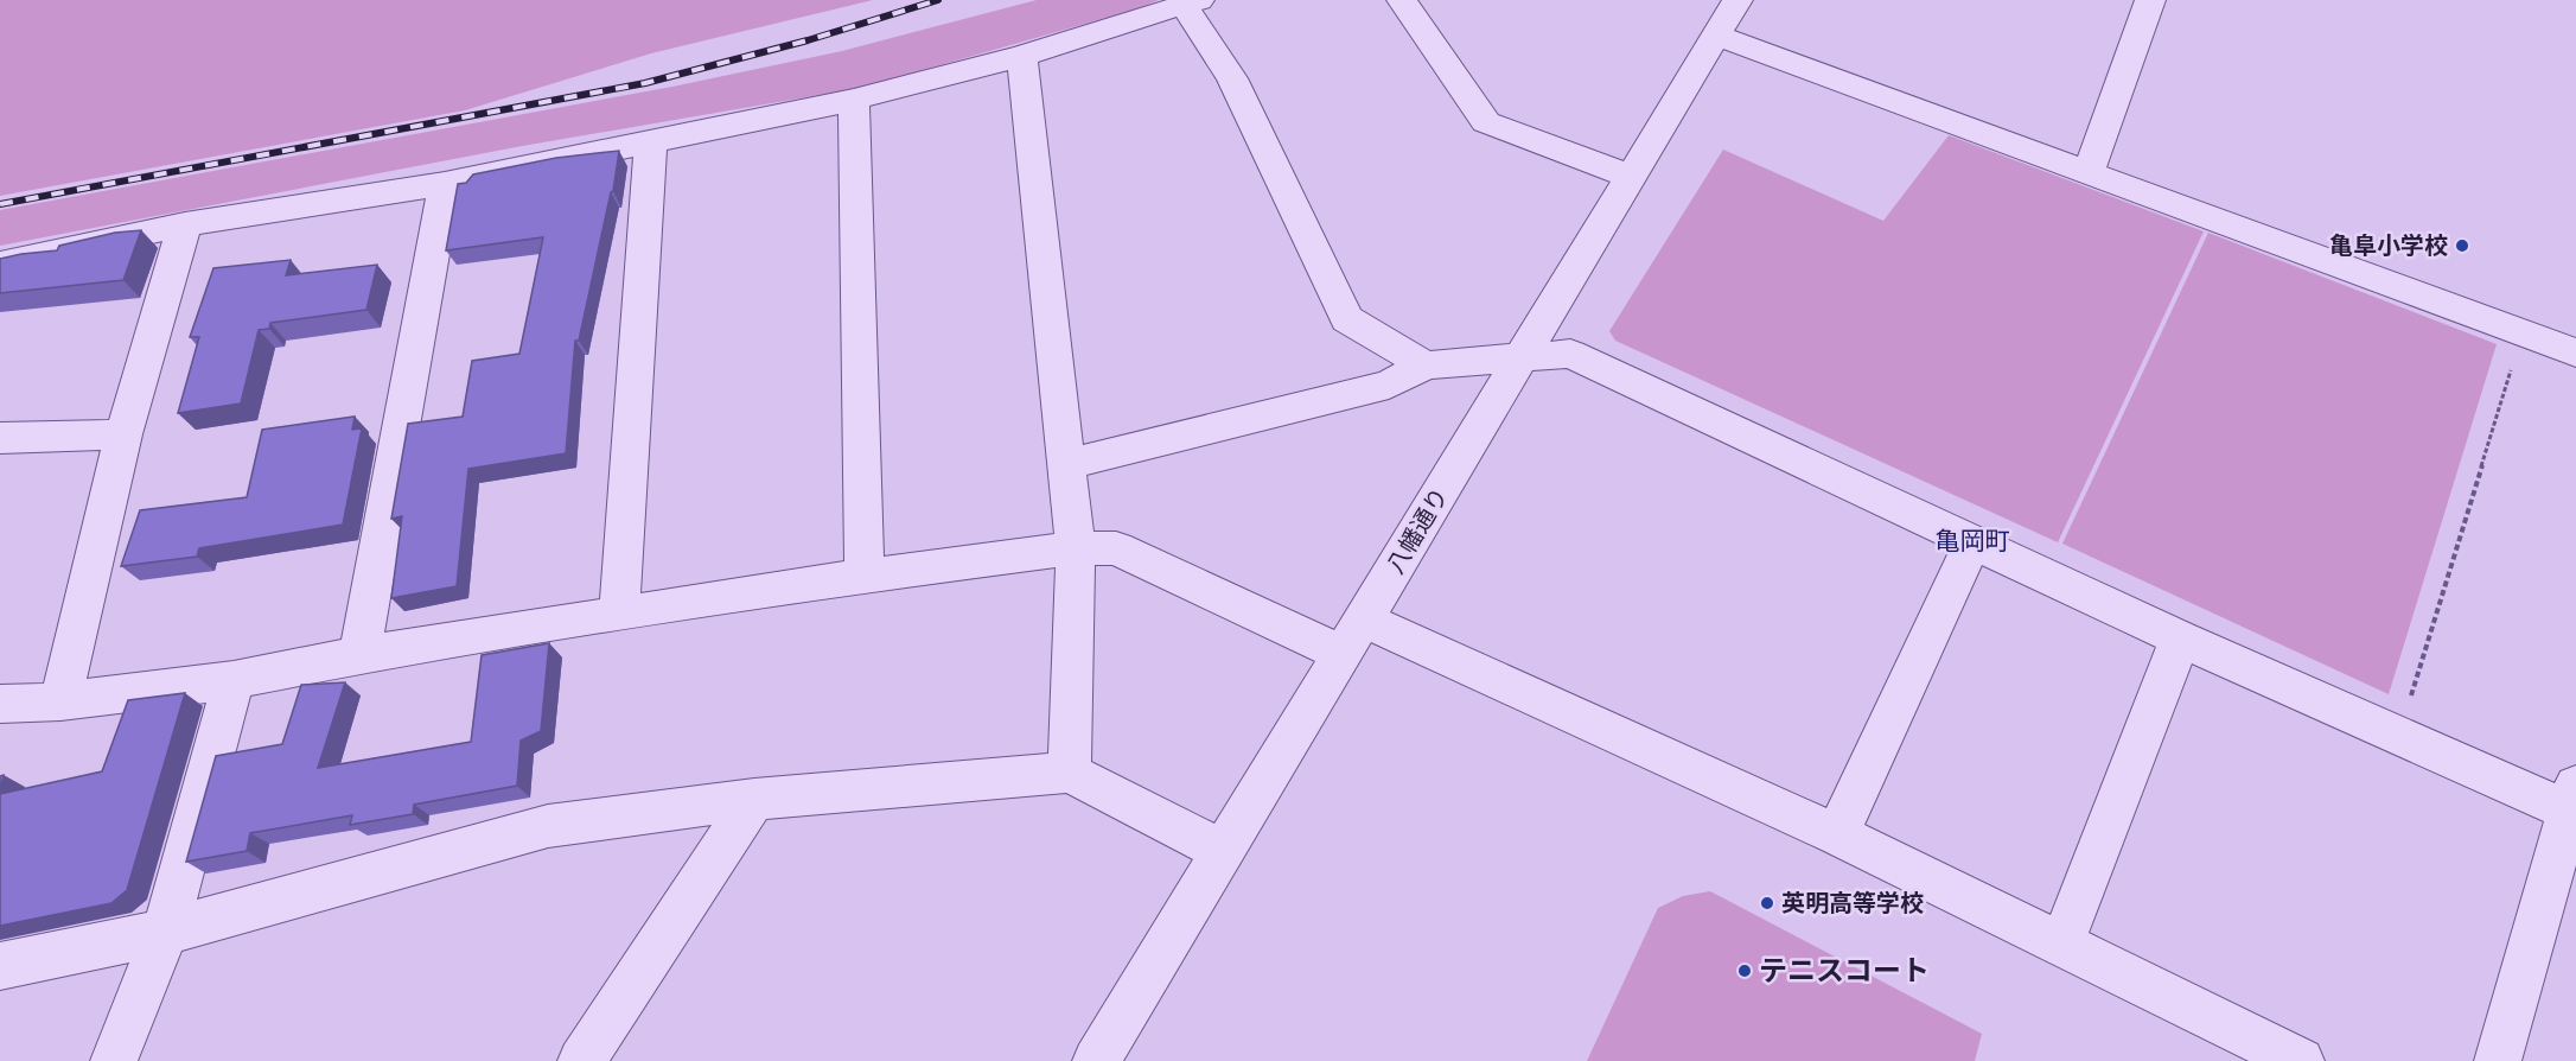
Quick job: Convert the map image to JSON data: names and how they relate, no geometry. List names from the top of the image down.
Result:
{
  "streets": {
    "street": ["八幡通り"]
  },
  "districts": ["亀岡町"],
  "places": ["亀阜小学校", "英明高等学校", "テニスコート"]
}
